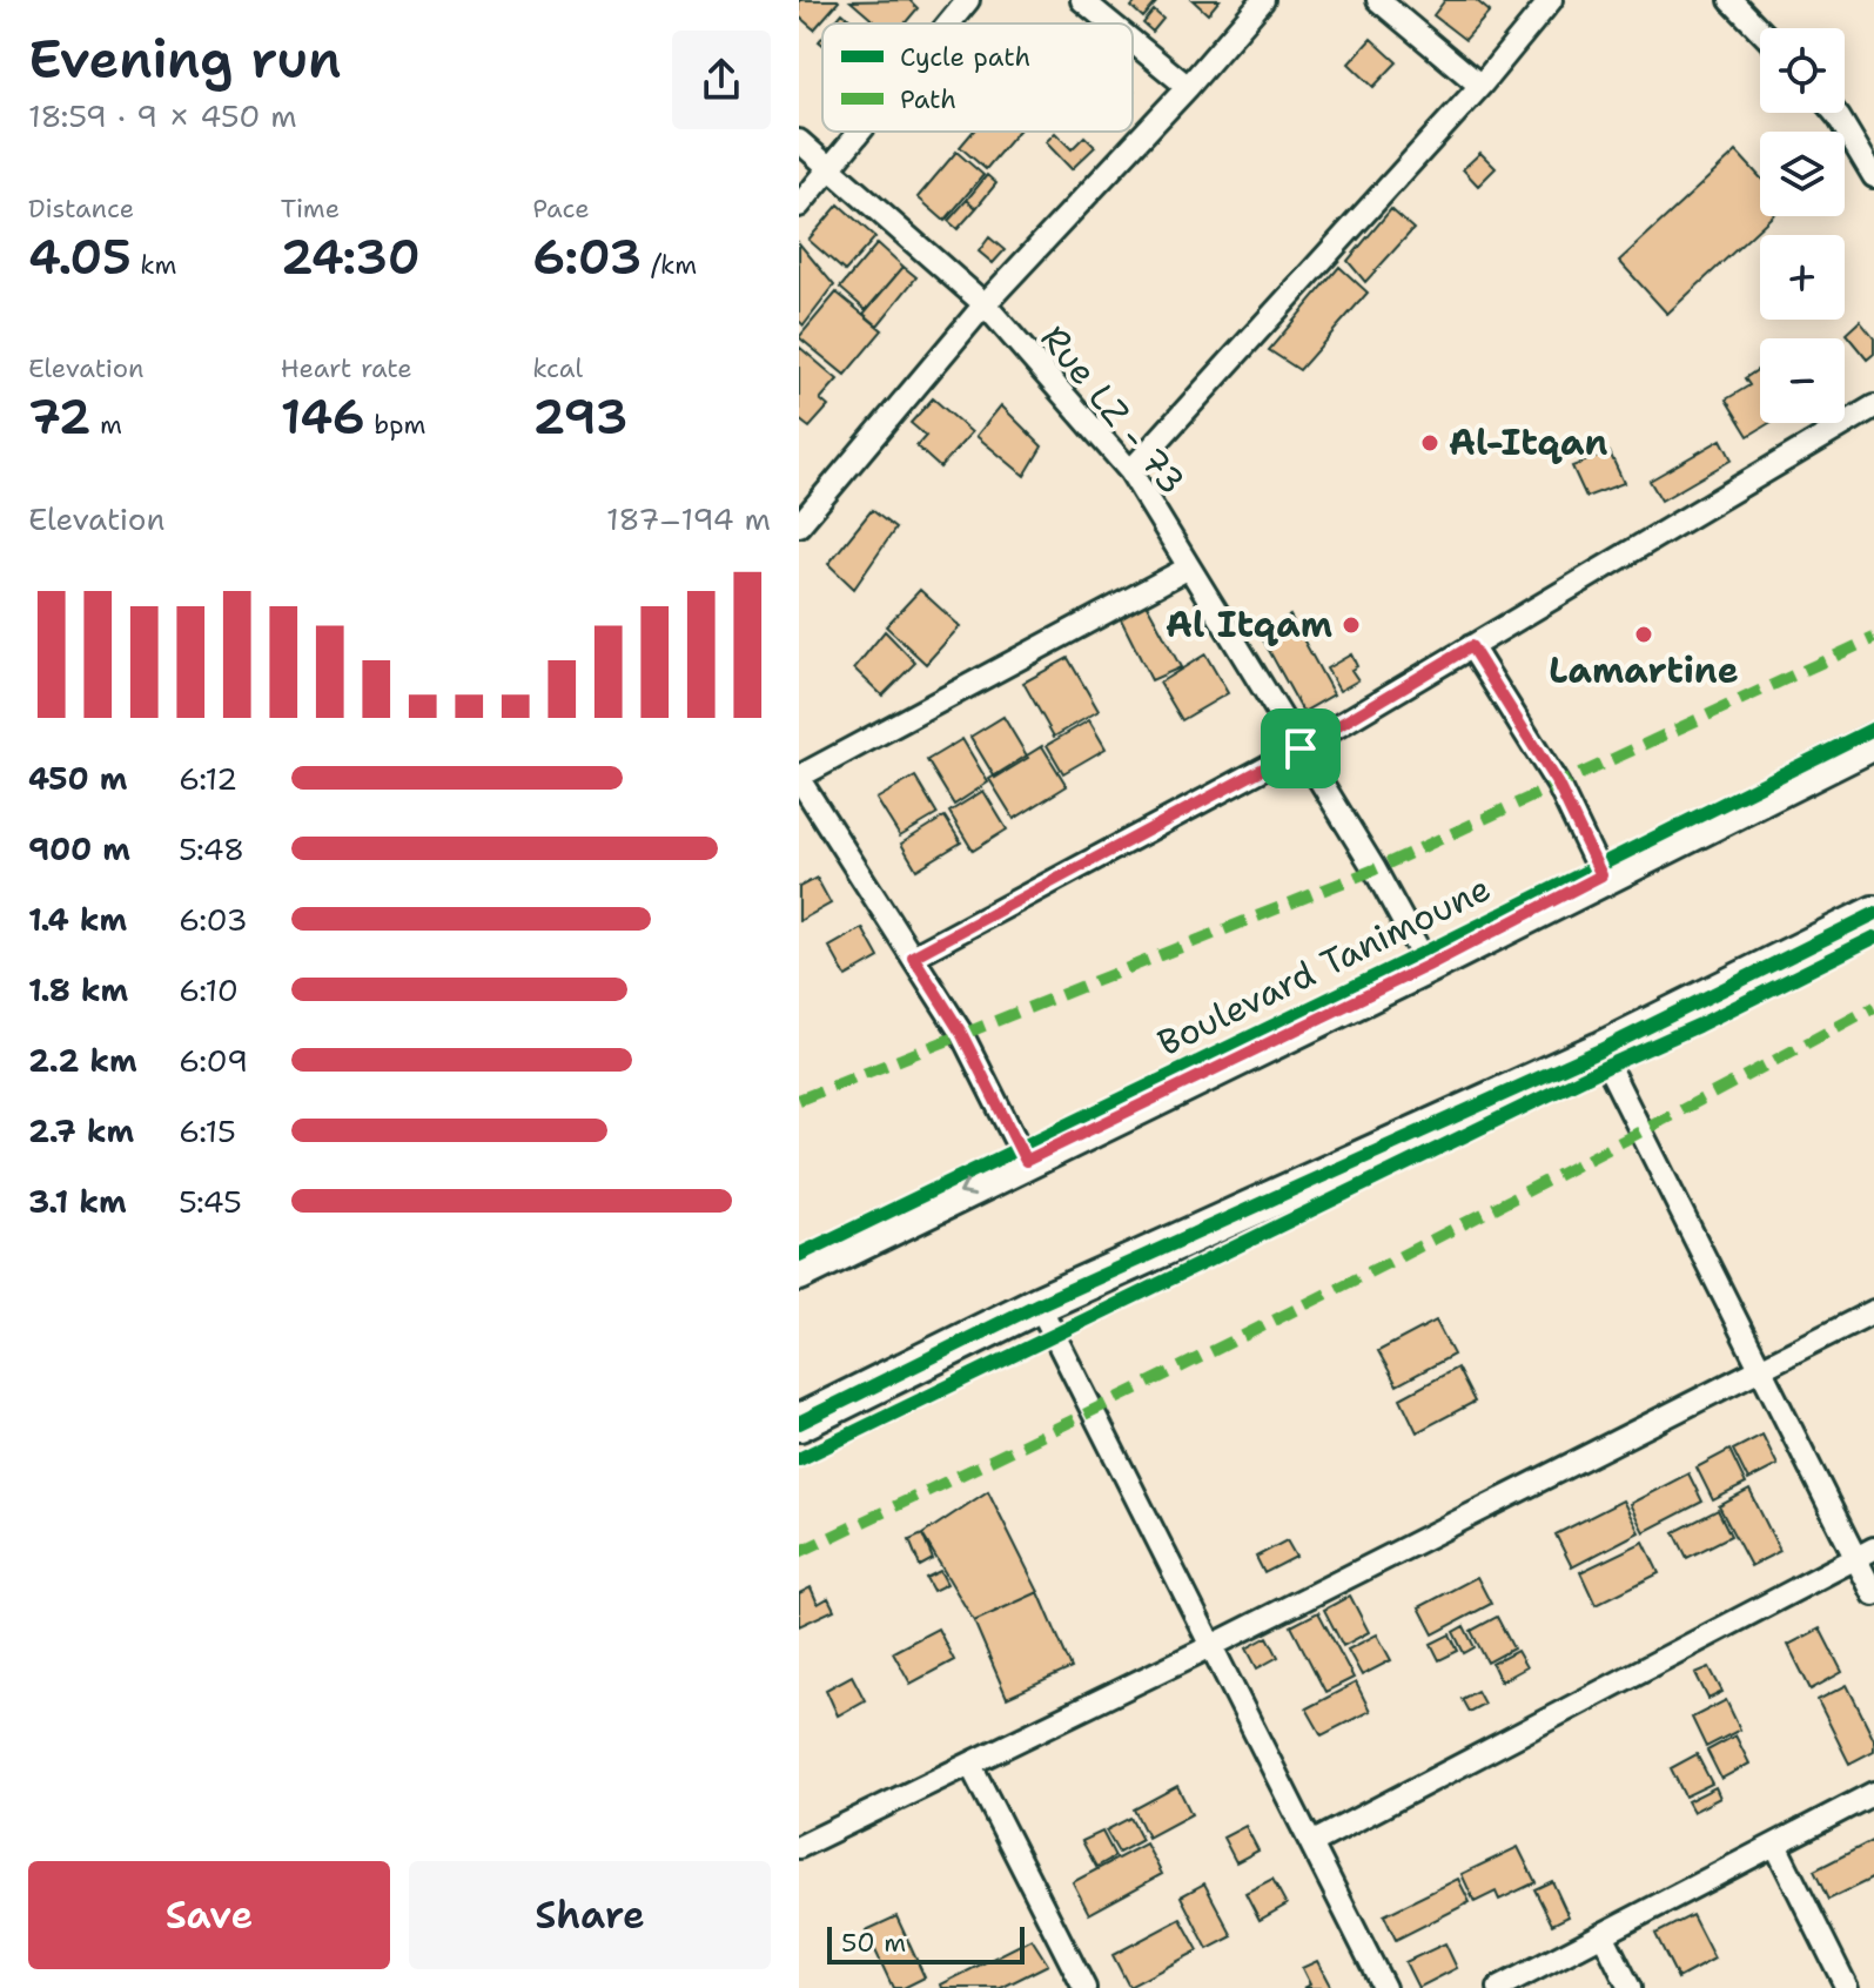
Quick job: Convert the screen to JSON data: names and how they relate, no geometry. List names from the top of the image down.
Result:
{
  "streets": {
    "main road": ["Boulevard Tanimoune"],
    "street": ["Rue LZ - 73"]
  },
  "crossings": [
    ["Rue LZ - 73", "Boulevard Tanimoune"]
  ],
  "places": ["Al-Itqan", "Al Itqam", "Lamartine"],
  "legend": ["Cycle path", "Path"],
  "scale_bar": "50 m",
  "page": {
    "heading": ["Evening run", "18:59 · 9 × 450 m"],
    "map_buttons": ["+", "−"],
    "stats": [
      ["Distance", "4.05 km"],
      ["Time", "24:30"],
      ["Pace", "6:03 /km"],
      ["Elevation", "72 m"],
      ["Heart rate", "146 bpm"],
      ["kcal", "293"]
    ],
    "chart": ["Elevation", "187–194 m"],
    "list": [
      {
        "name": "450 m",
        "note": "6:12"
      },
      {
        "name": "900 m",
        "note": "5:48"
      },
      {
        "name": "1.4 km",
        "note": "6:03"
      },
      {
        "name": "1.8 km",
        "note": "6:10"
      },
      {
        "name": "2.2 km",
        "note": "6:09"
      },
      {
        "name": "2.7 km",
        "note": "6:15"
      },
      {
        "name": "3.1 km",
        "note": "5:45"
      }
    ],
    "buttons": ["Save", "Share"],
    "scale": "50 m"
  }
}
